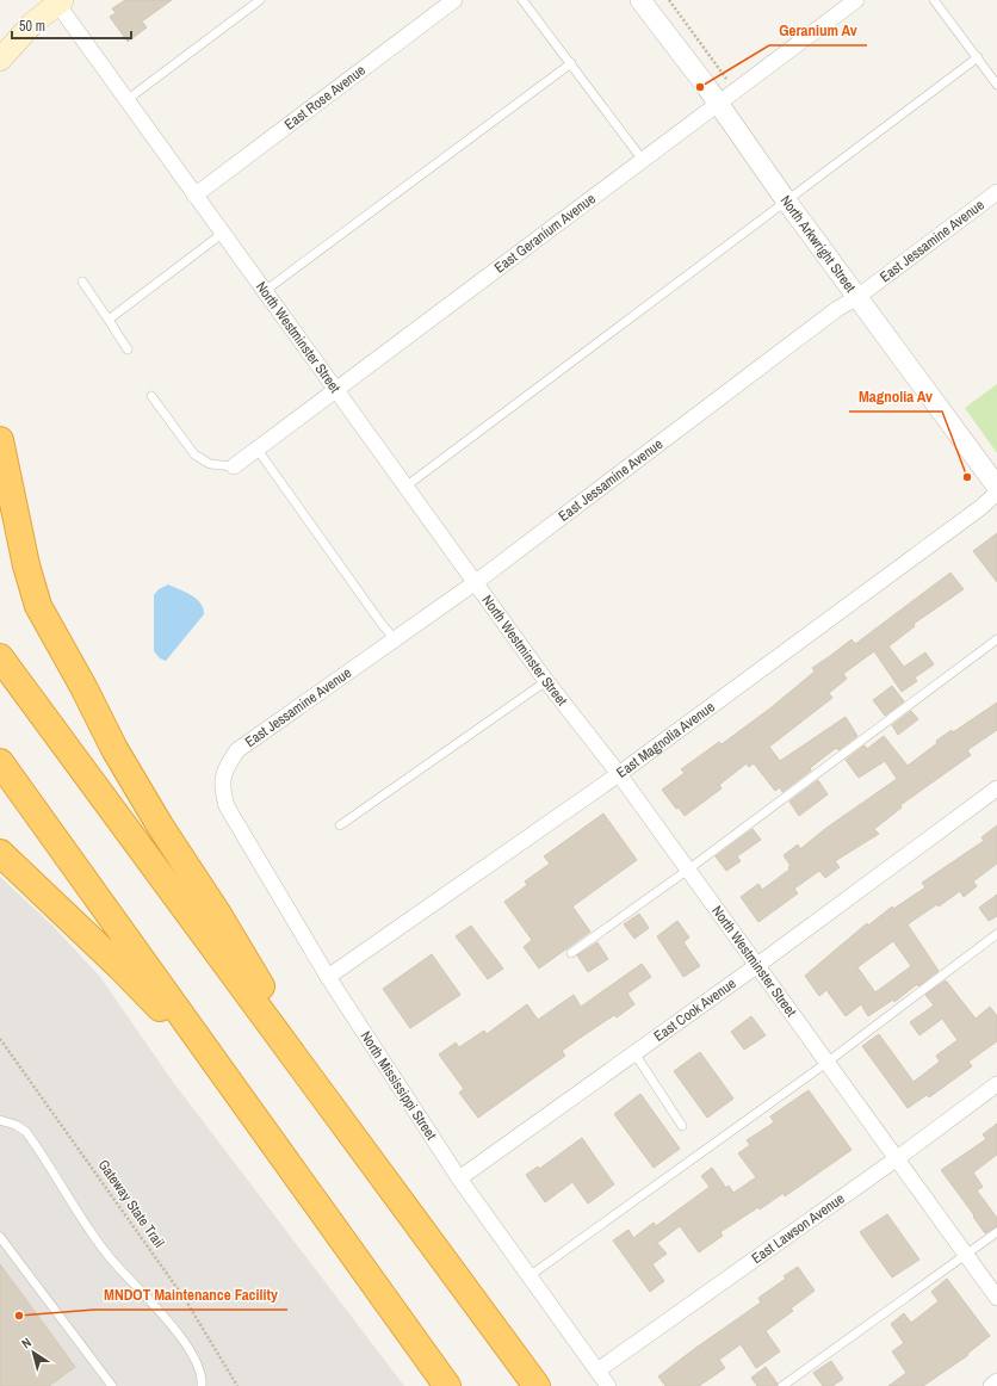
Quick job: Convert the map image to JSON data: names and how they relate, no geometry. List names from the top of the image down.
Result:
{
  "streets": {
    "street": [
      "East Rose Avenue",
      "East Geranium Avenue",
      "East Jessamine Avenue",
      "North Arkwright Street",
      "North Westminster Street",
      "East Magnolia Avenue",
      "East Cook Avenue",
      "North Mississippi Street",
      "East Lawson Avenue"
    ],
    "path": ["Gateway State Trail"]
  },
  "crossings": [
    ["East Rose Avenue", "North Westminster Street"],
    ["East Geranium Avenue", "North Arkwright Street"],
    ["East Geranium Avenue", "North Westminster Street"],
    ["East Jessamine Avenue", "North Arkwright Street"],
    ["East Jessamine Avenue", "North Westminster Street"],
    ["East Jessamine Avenue", "North Mississippi Street"],
    ["North Westminster Street", "East Magnolia Avenue"],
    ["North Westminster Street", "East Cook Avenue"],
    ["North Westminster Street", "East Lawson Avenue"],
    ["East Magnolia Avenue", "North Mississippi Street"],
    ["East Cook Avenue", "North Mississippi Street"],
    ["North Mississippi Street", "East Lawson Avenue"]
  ],
  "places": ["Geranium Av", "Magnolia Av", "MNDOT Maintenance Facility"],
  "scale_bar": "50 m",
  "north": "top left"
}
